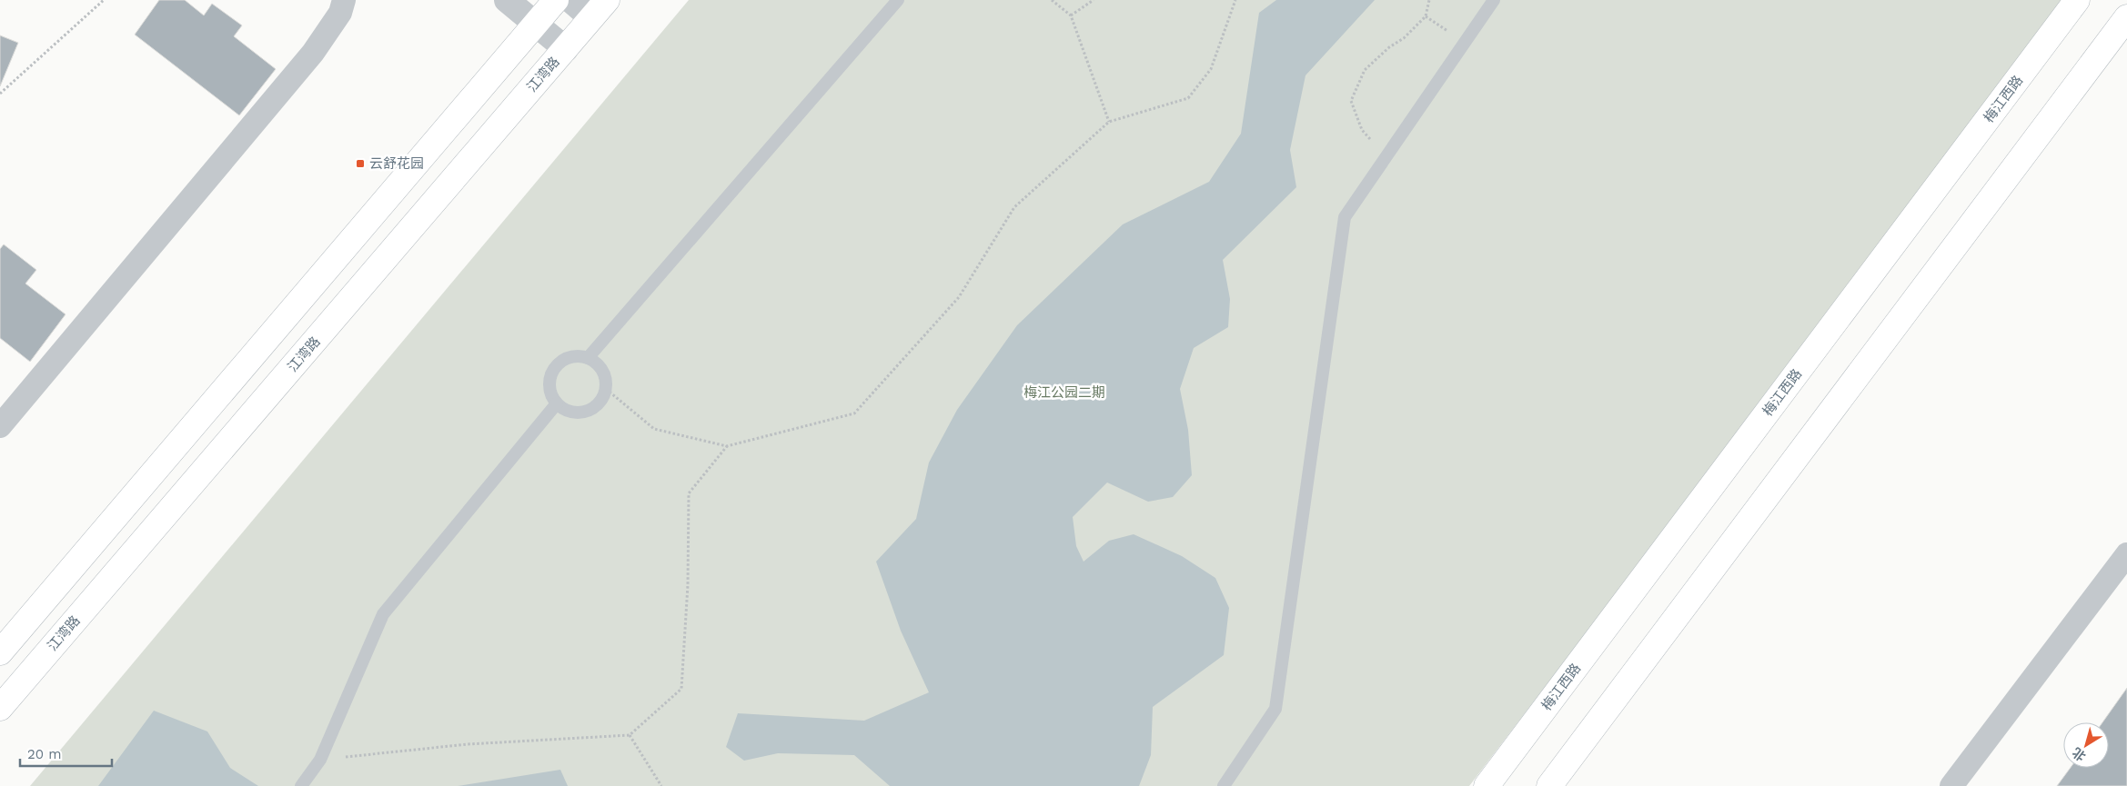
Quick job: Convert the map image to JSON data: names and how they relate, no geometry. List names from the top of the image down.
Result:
{
  "streets": {
    "main road": ["江湾路", "梅江西路"]
  },
  "parks": ["梅江公园二期"],
  "places": {
    "transit": ["云舒花园"]
  },
  "scale_bar": "20 m",
  "north": "bottom left"
}
